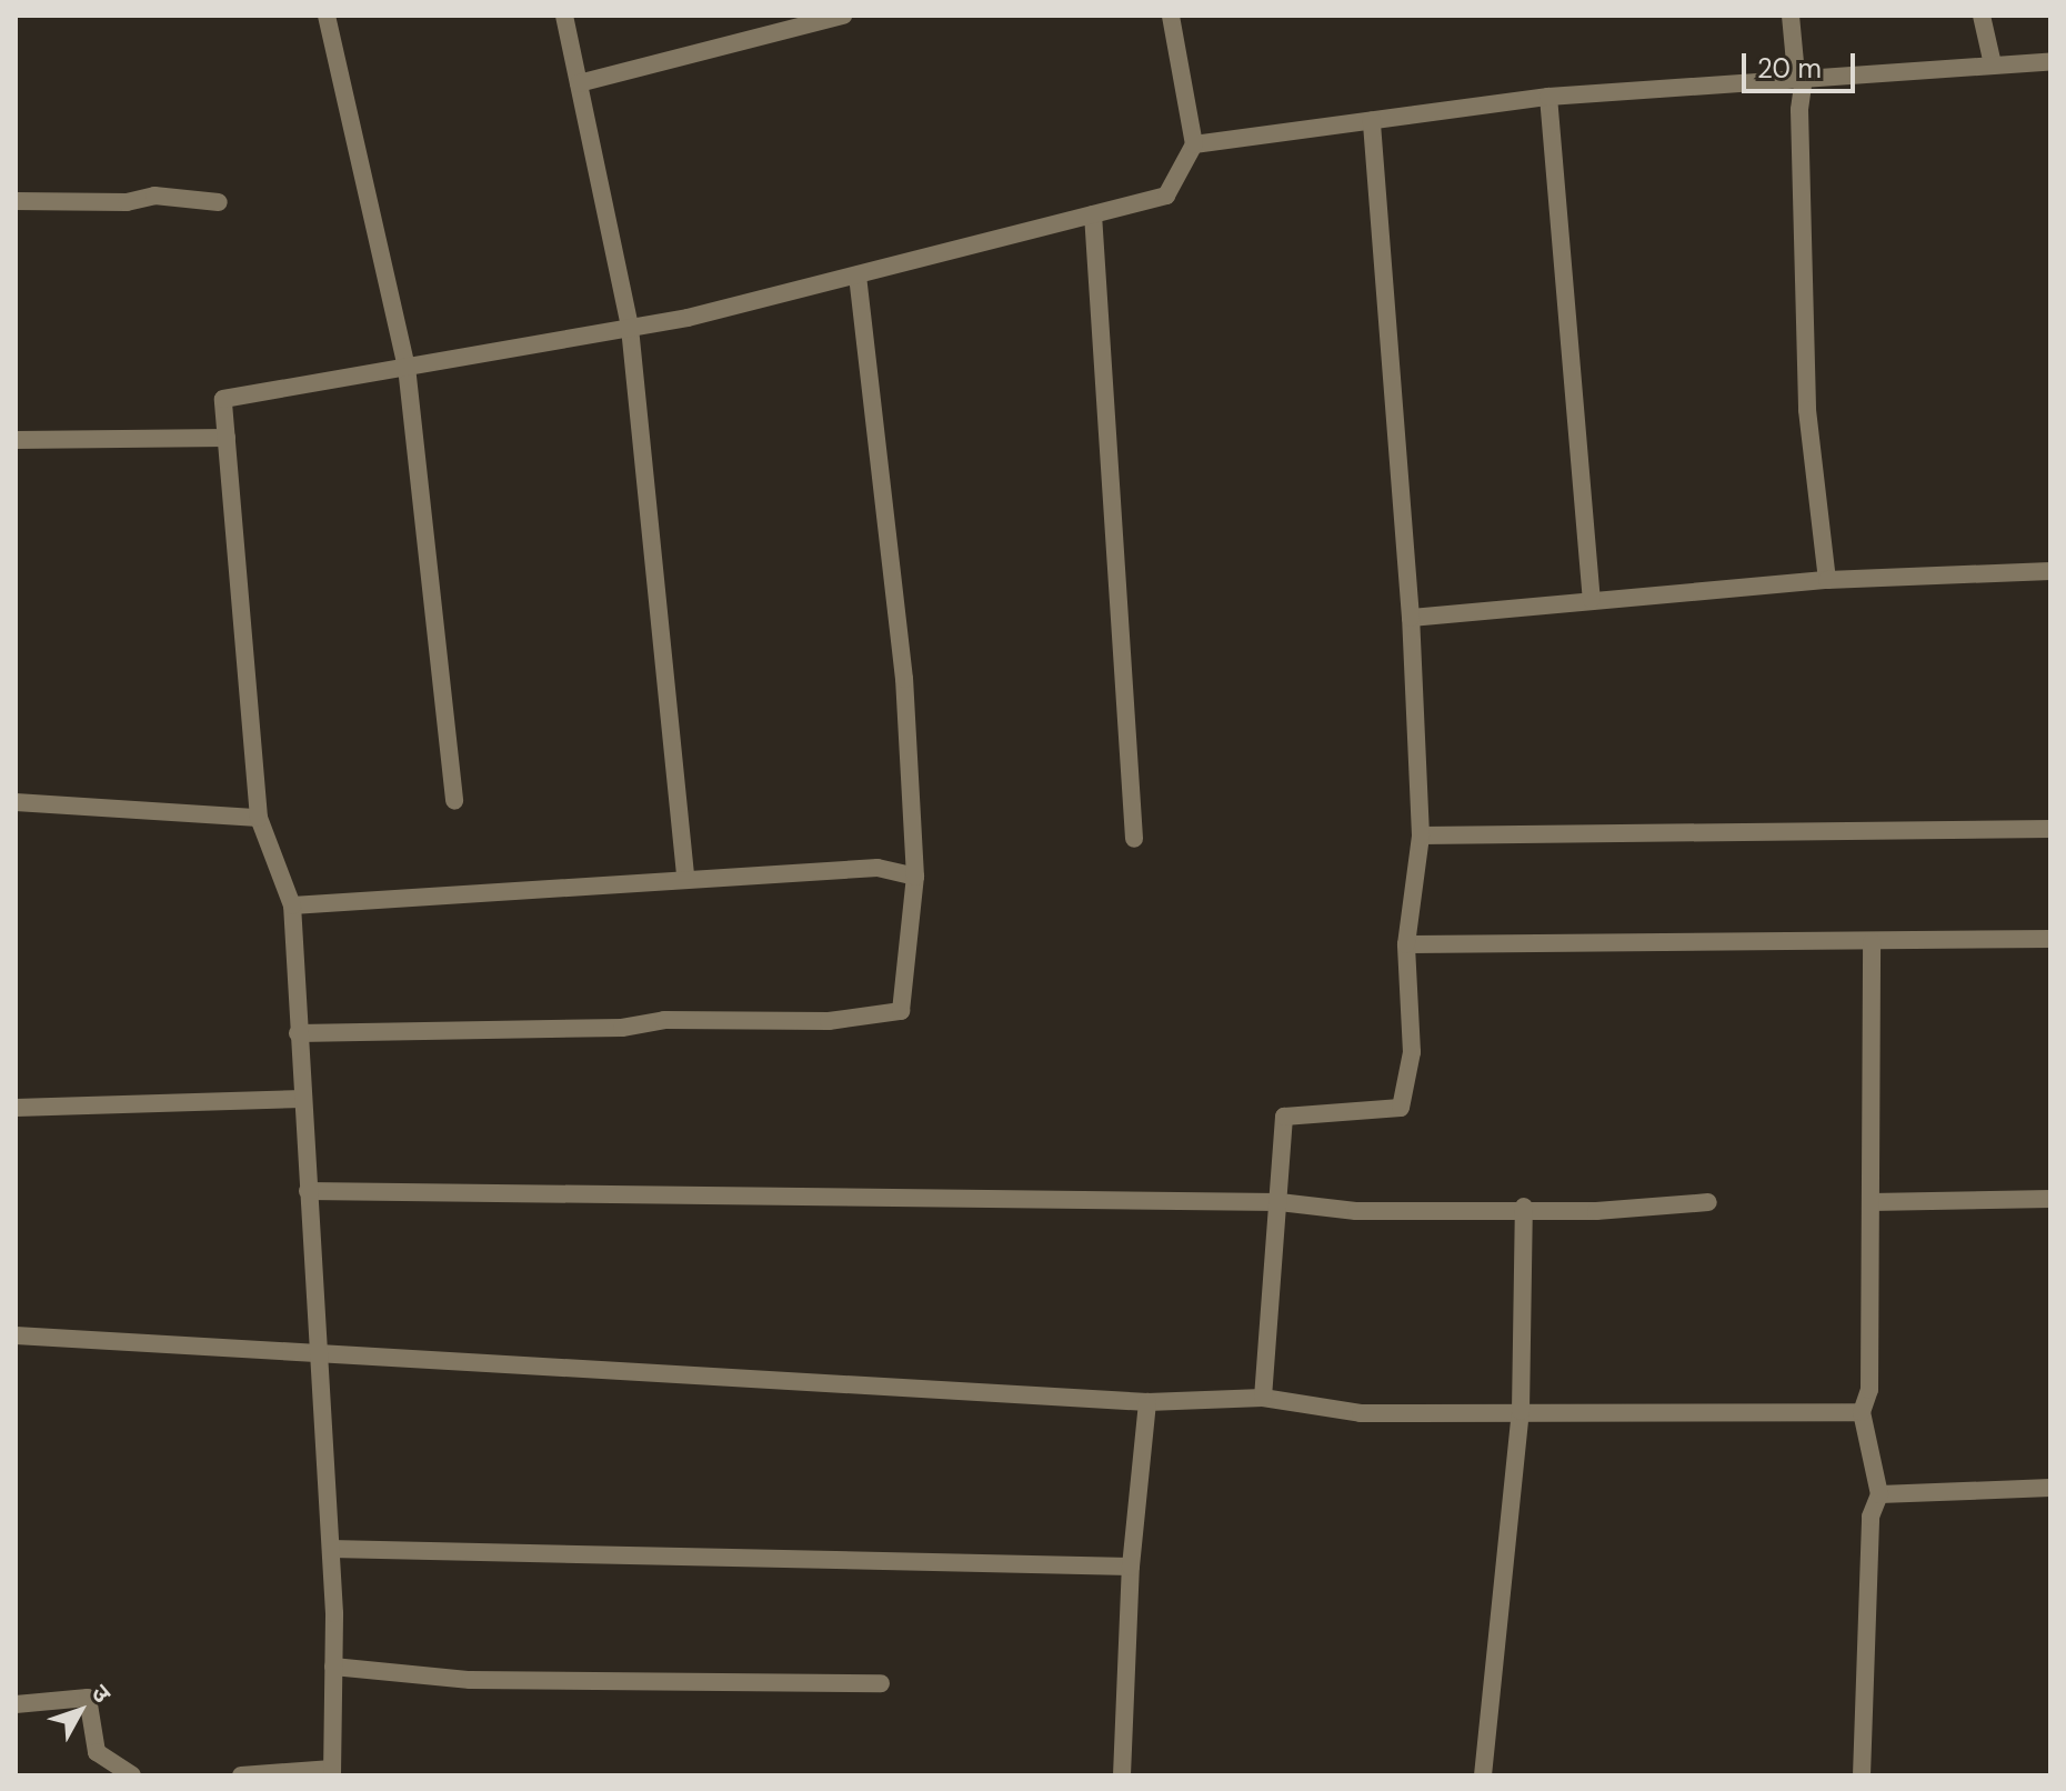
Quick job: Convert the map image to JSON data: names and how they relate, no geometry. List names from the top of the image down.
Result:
{
  "scale_bar": "20 m",
  "north": "top right"
}
